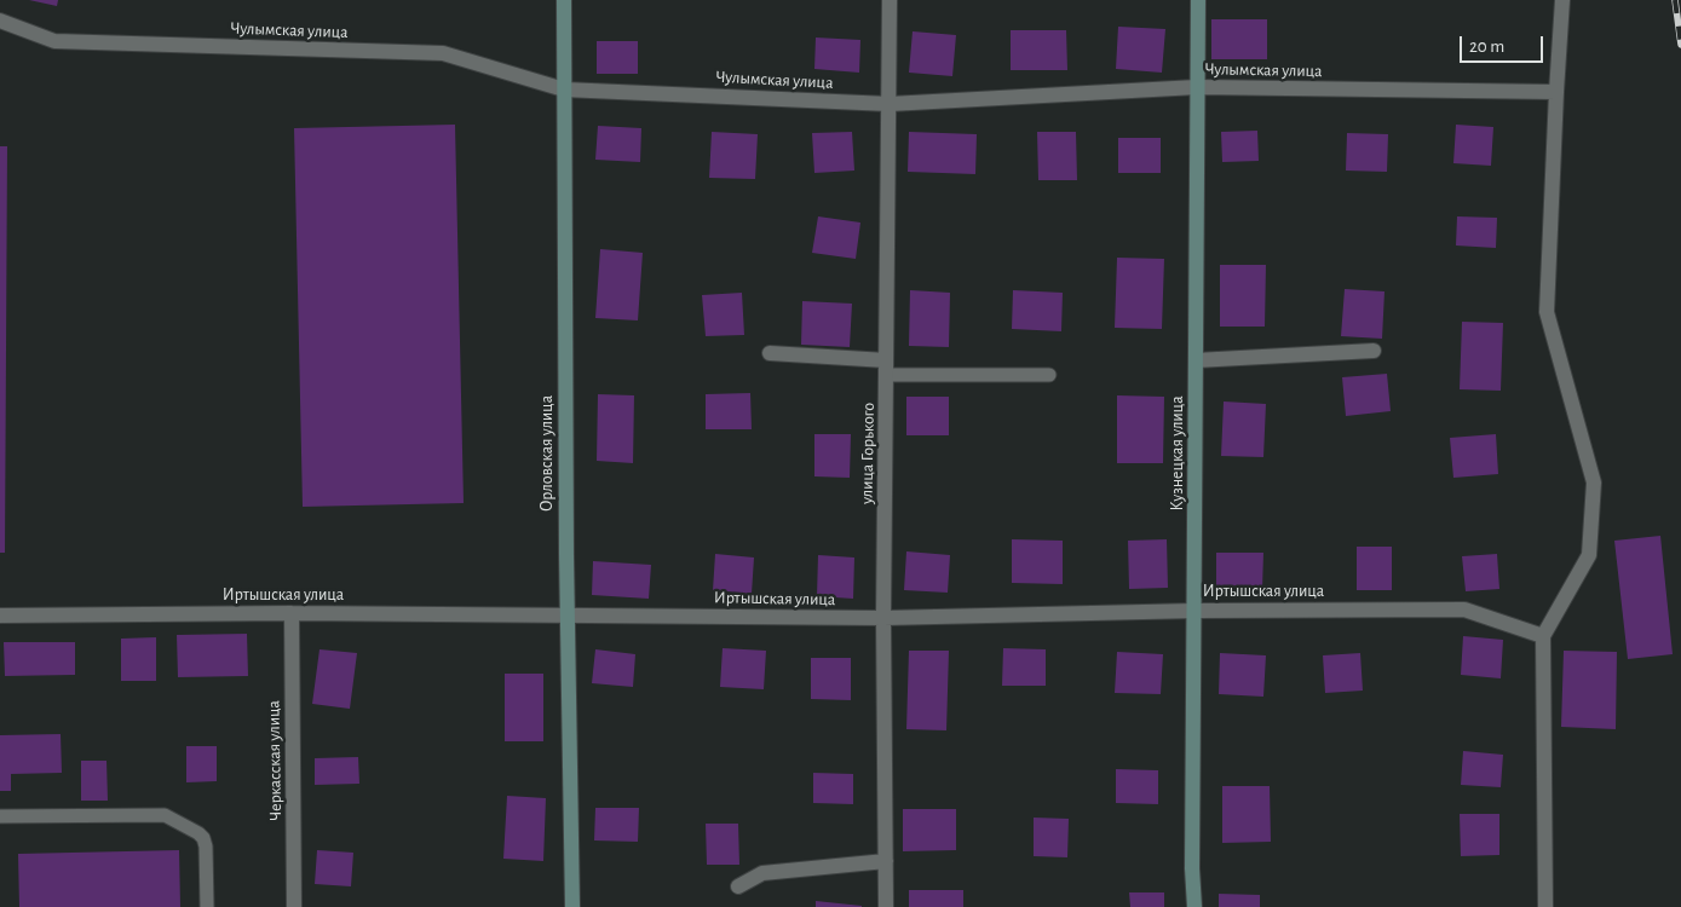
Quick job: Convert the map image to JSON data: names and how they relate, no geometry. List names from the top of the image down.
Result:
{
  "streets": {
    "street": [
      "Чулымская улица",
      "Орловская улица",
      "улица Горького",
      "Кузнецкая улица",
      "Иртышская улица",
      "Черкасская улица"
    ]
  },
  "crossings": [
    ["Чулымская улица", "Орловская улица"],
    ["Чулымская улица", "улица Горького"],
    ["Чулымская улица", "Кузнецкая улица"],
    ["Орловская улица", "Иртышская улица"],
    ["улица Горького", "Иртышская улица"],
    ["Кузнецкая улица", "Иртышская улица"],
    ["Иртышская улица", "Черкасская улица"]
  ],
  "scale_bar": "20 m"
}
